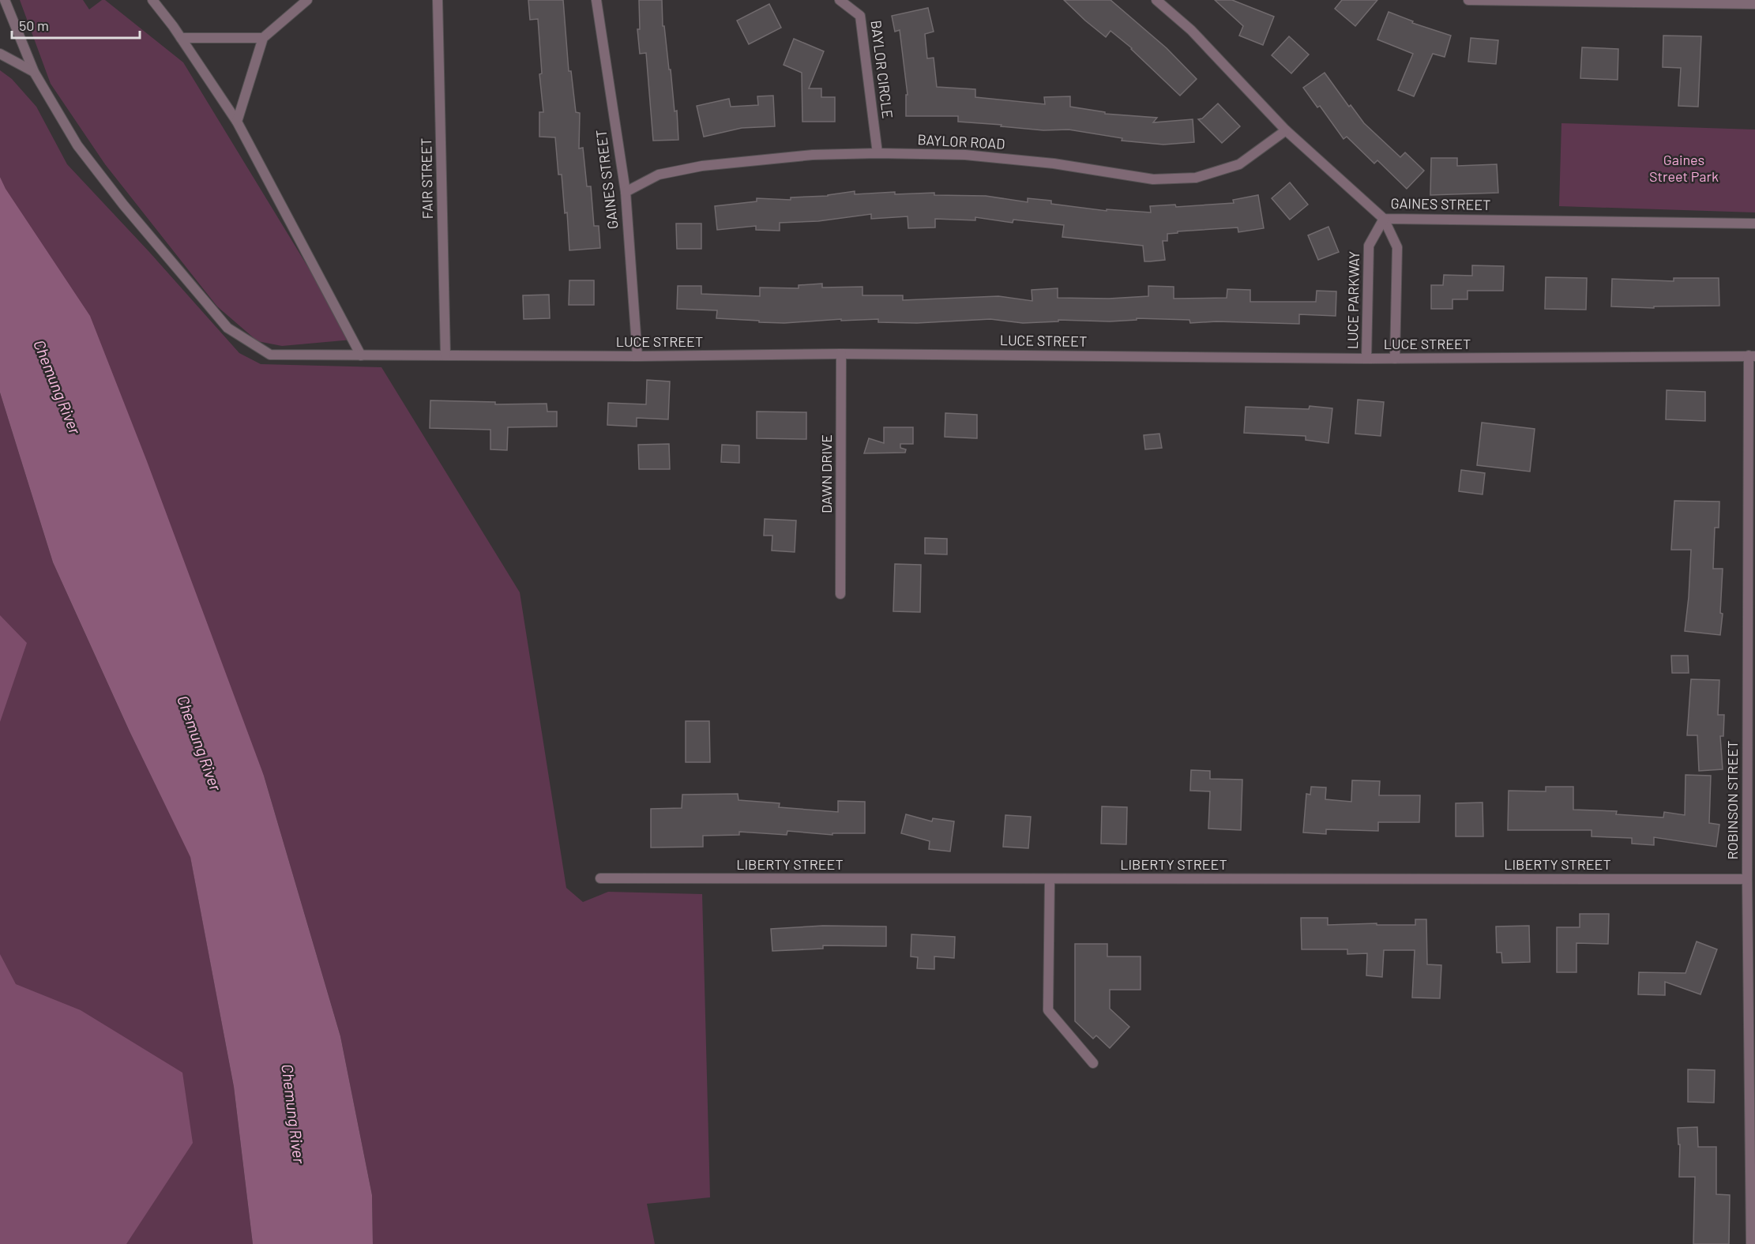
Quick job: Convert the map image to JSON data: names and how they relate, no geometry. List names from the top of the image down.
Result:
{
  "streets": {
    "street": [
      "BAYLOR CIRCLE",
      "BAYLOR ROAD",
      "FAIR STREET",
      "GAINES STREET",
      "LUCE PARKWAY",
      "LUCE STREET",
      "DAWN DRIVE",
      "ROBINSON STREET",
      "LIBERTY STREET"
    ]
  },
  "crossings": [
    ["BAYLOR CIRCLE", "BAYLOR ROAD"],
    ["BAYLOR ROAD", "GAINES STREET"],
    ["FAIR STREET", "LUCE STREET"],
    ["GAINES STREET", "LUCE PARKWAY"],
    ["GAINES STREET", "LUCE STREET"],
    ["LUCE PARKWAY", "LUCE STREET"],
    ["LUCE STREET", "DAWN DRIVE"],
    ["LUCE STREET", "ROBINSON STREET"],
    ["ROBINSON STREET", "LIBERTY STREET"]
  ],
  "water": ["Chemung River"],
  "parks": ["Gaines Street Park"],
  "scale_bar": "50 m"
}
